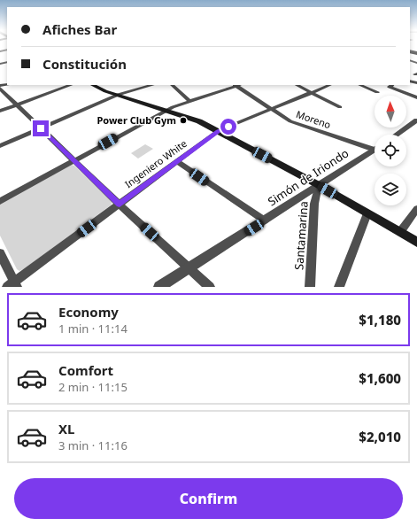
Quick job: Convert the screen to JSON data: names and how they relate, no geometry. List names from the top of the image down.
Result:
{
  "streets": {
    "street": [
      "Moreno",
      "Ingeniero White",
      "Simón de Iriondo",
      "Santamarina"
    ]
  },
  "crossings": [
    ["Moreno", "Ingeniero White"],
    ["Simón de Iriondo", "Santamarina"]
  ],
  "places": ["Power Club Gym"],
  "north": "top",
  "page": {
    "banner": ["Afiches Bar", "Constitución"],
    "list": [
      {
        "name": "Economy",
        "note": "1 min · 11:14",
        "value": "$1,180"
      },
      {
        "name": "Comfort",
        "note": "2 min · 11:15",
        "value": "$1,600"
      },
      {
        "name": "XL",
        "note": "3 min · 11:16",
        "value": "$2,010"
      }
    ],
    "buttons": "Confirm"
  }
}
